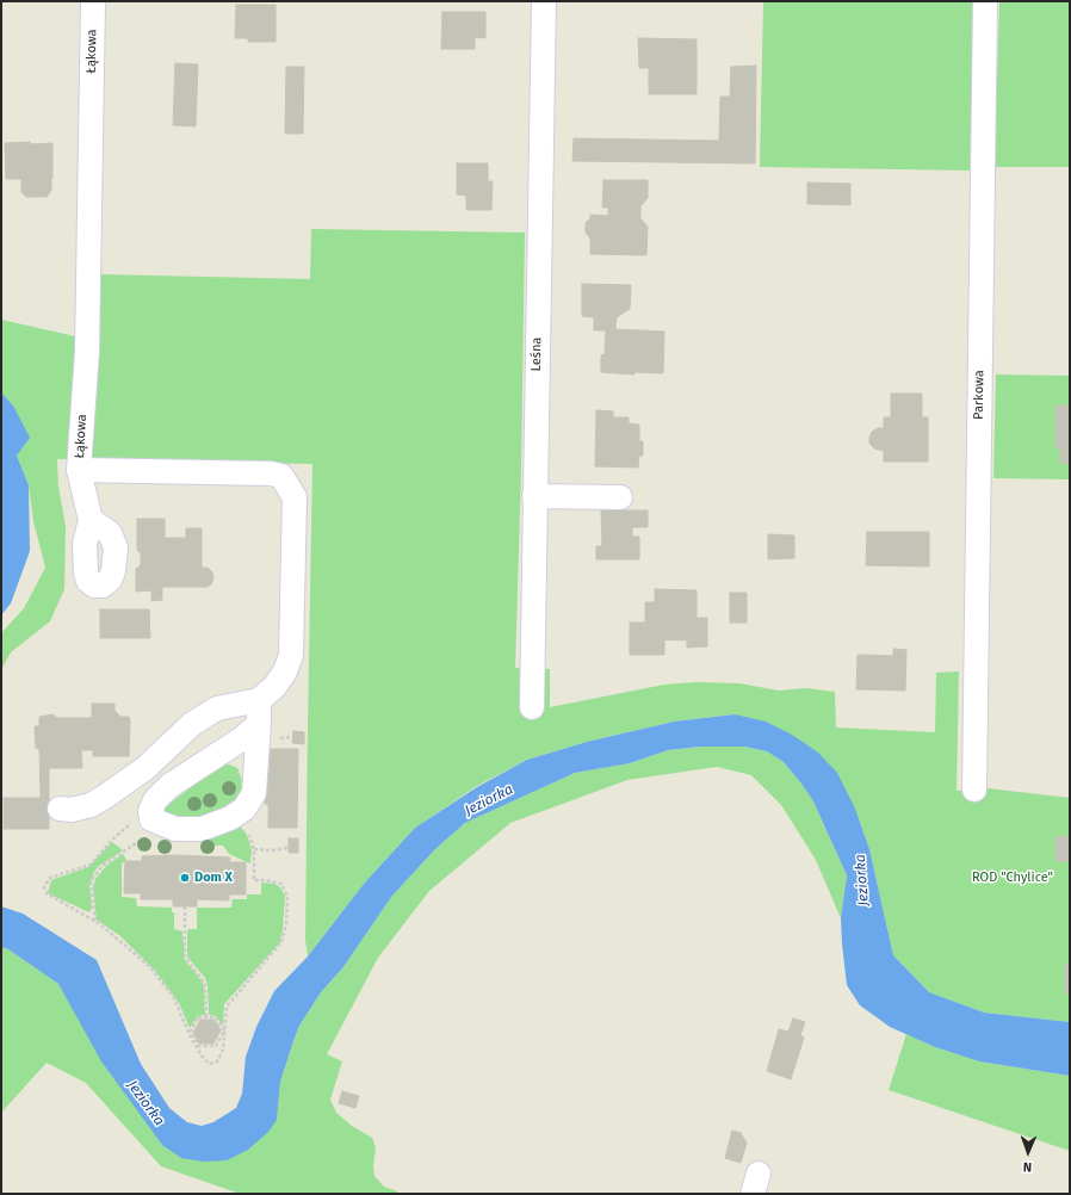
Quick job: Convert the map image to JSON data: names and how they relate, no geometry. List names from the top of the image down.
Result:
{
  "streets": {
    "street": ["Łąkowa", "Leśna", "Parkowa"]
  },
  "water": ["Jeziorka"],
  "parks": ["ROD \"Chylice\""],
  "places": ["Dom X"],
  "north": "bottom"
}
